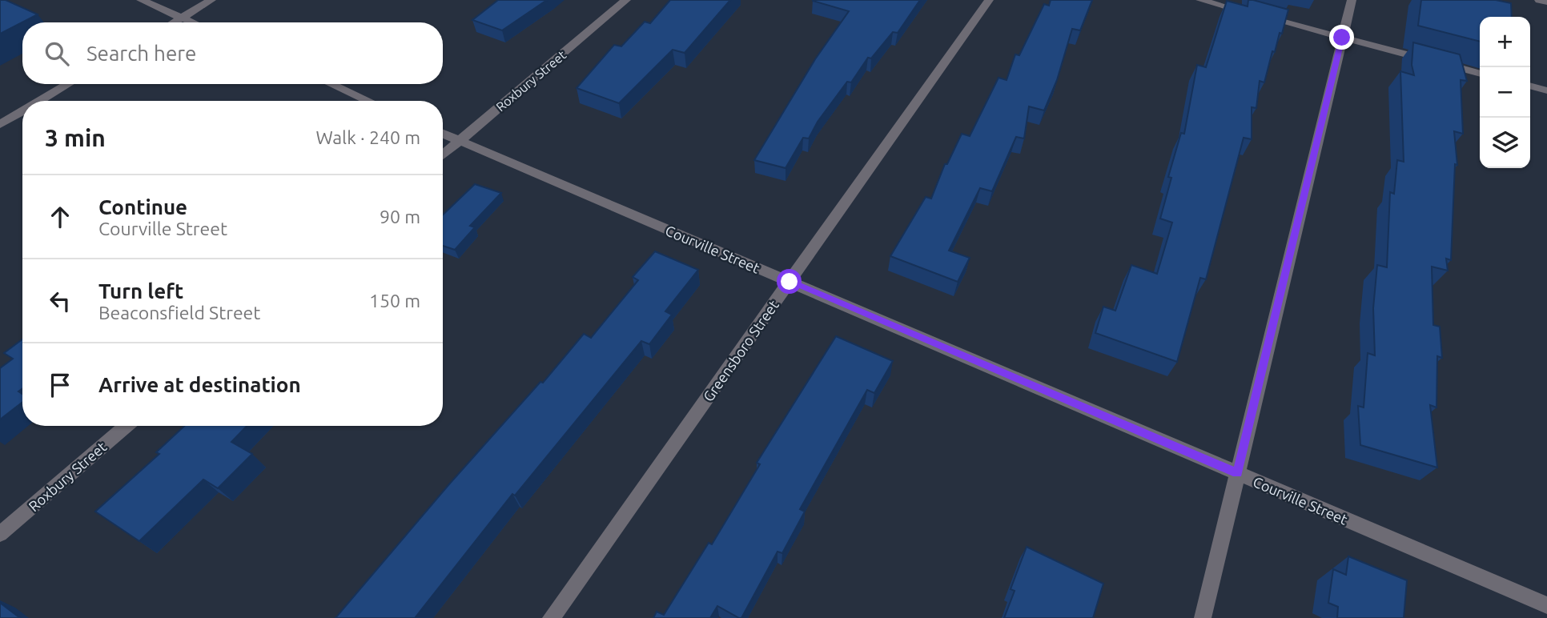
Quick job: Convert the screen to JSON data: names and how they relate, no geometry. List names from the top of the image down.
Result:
{
  "streets": {
    "street": ["Roxbury Street", "Courville Street", "Greensboro Street"]
  },
  "crossings": [
    ["Roxbury Street", "Courville Street"],
    ["Courville Street", "Greensboro Street"]
  ],
  "page": {
    "map_buttons": ["+", "−"],
    "search": "Search here",
    "heading": ["3 min", "Walk · 240 m"],
    "list": [
      ["Continue", "Courville Street", "90 m"],
      ["Turn left", "Beaconsfield Street", "150 m"],
      "Arrive at destination"
    ]
  }
}
